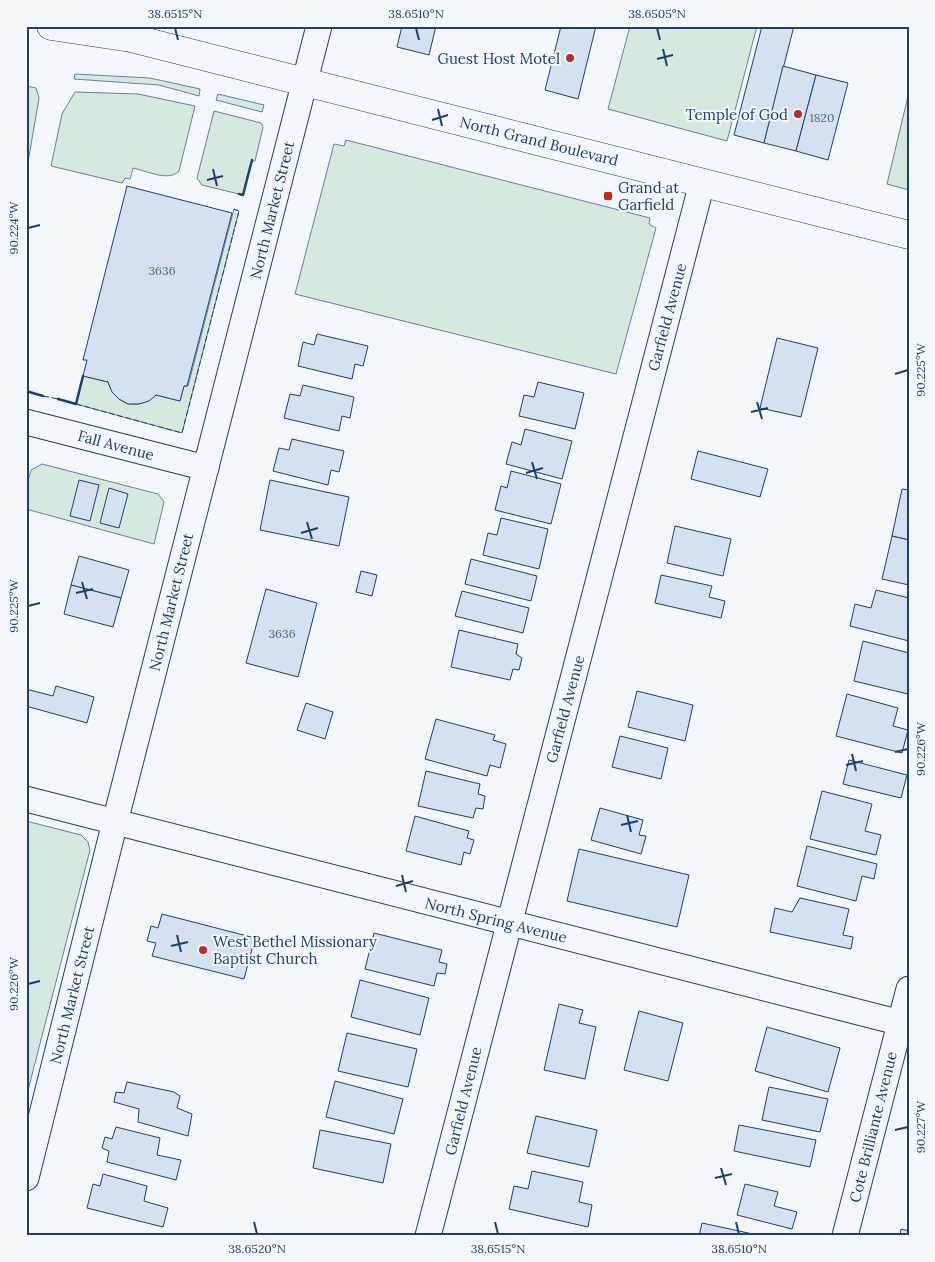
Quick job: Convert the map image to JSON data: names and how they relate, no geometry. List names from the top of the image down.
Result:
{
  "streets": {
    "main road": ["North Grand Boulevard"],
    "street": [
      "North Market Street",
      "Garfield Avenue",
      "Fall Avenue",
      "North Spring Avenue",
      "Cote Brilliante Avenue"
    ]
  },
  "crossings": [
    ["North Grand Boulevard", "North Market Street"],
    ["North Grand Boulevard", "Garfield Avenue"],
    ["North Market Street", "Fall Avenue"],
    ["North Market Street", "North Spring Avenue"],
    ["Garfield Avenue", "North Spring Avenue"],
    ["North Spring Avenue", "Cote Brilliante Avenue"]
  ],
  "places": {
    "other": ["Guest Host Motel", "Temple of God", "West Bethel Missionary Baptist Church"],
    "transit": ["Grand at Garfield"]
  },
  "house_numbers": ["1820", "3636", "3636"],
  "coordinates": [
    "38.6515°N",
    "38.6510°N",
    "38.6505°N",
    "90.224°W",
    "90.225°W",
    "90.226°W",
    "90.227°W",
    "38.6520°N"
  ]
}
